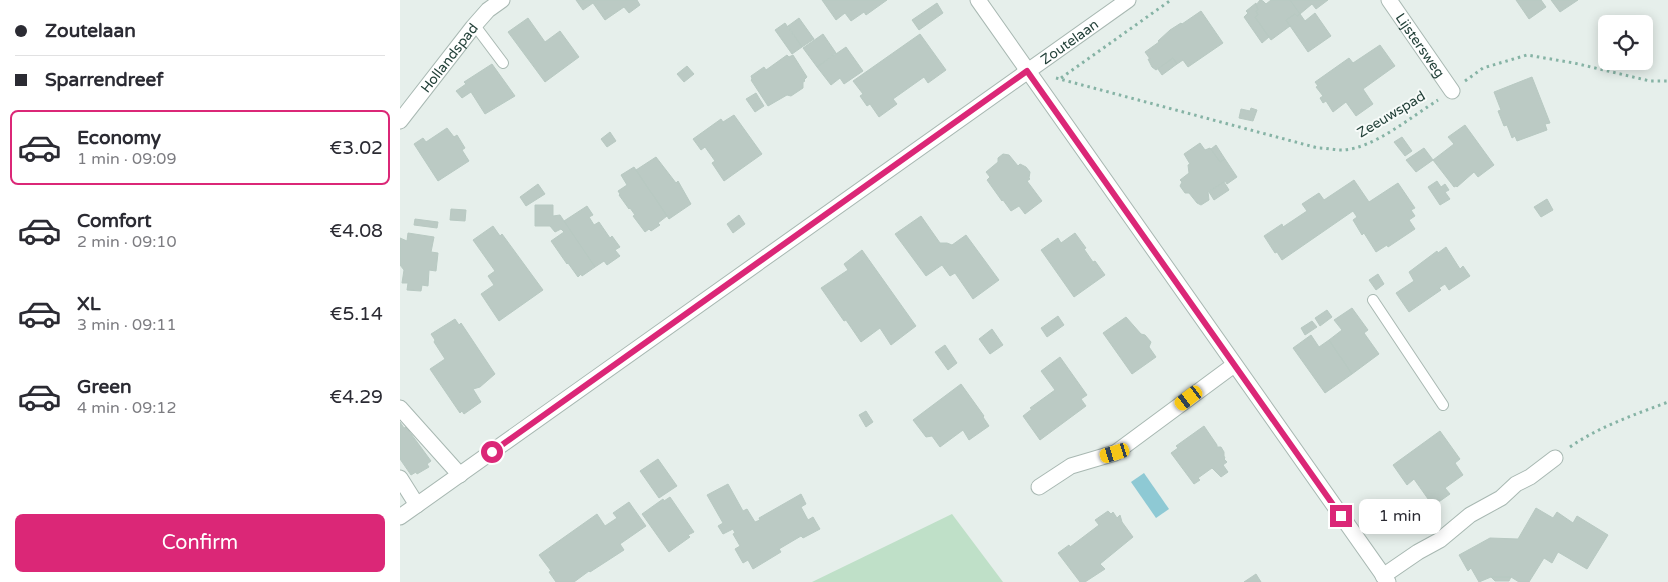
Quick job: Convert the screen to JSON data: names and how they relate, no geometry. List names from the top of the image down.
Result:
{
  "streets": {
    "street": ["Zoutelaan", "Lijstersweg", "Hollandspad"],
    "path": ["Zeeuwspad"]
  },
  "crossings": [
    ["Lijstersweg", "Zeeuwspad"]
  ],
  "page": {
    "banner": ["Zoutelaan", "Sparrendreef"],
    "list": [
      {
        "name": "Economy",
        "note": "1 min · 09:09",
        "value": "€3.02"
      },
      {
        "name": "Comfort",
        "note": "2 min · 09:10",
        "value": "€4.08"
      },
      {
        "name": "XL",
        "note": "3 min · 09:11",
        "value": "€5.14"
      },
      {
        "name": "Green",
        "note": "4 min · 09:12",
        "value": "€4.29"
      }
    ],
    "bubble": "1 min",
    "buttons": "Confirm"
  }
}
